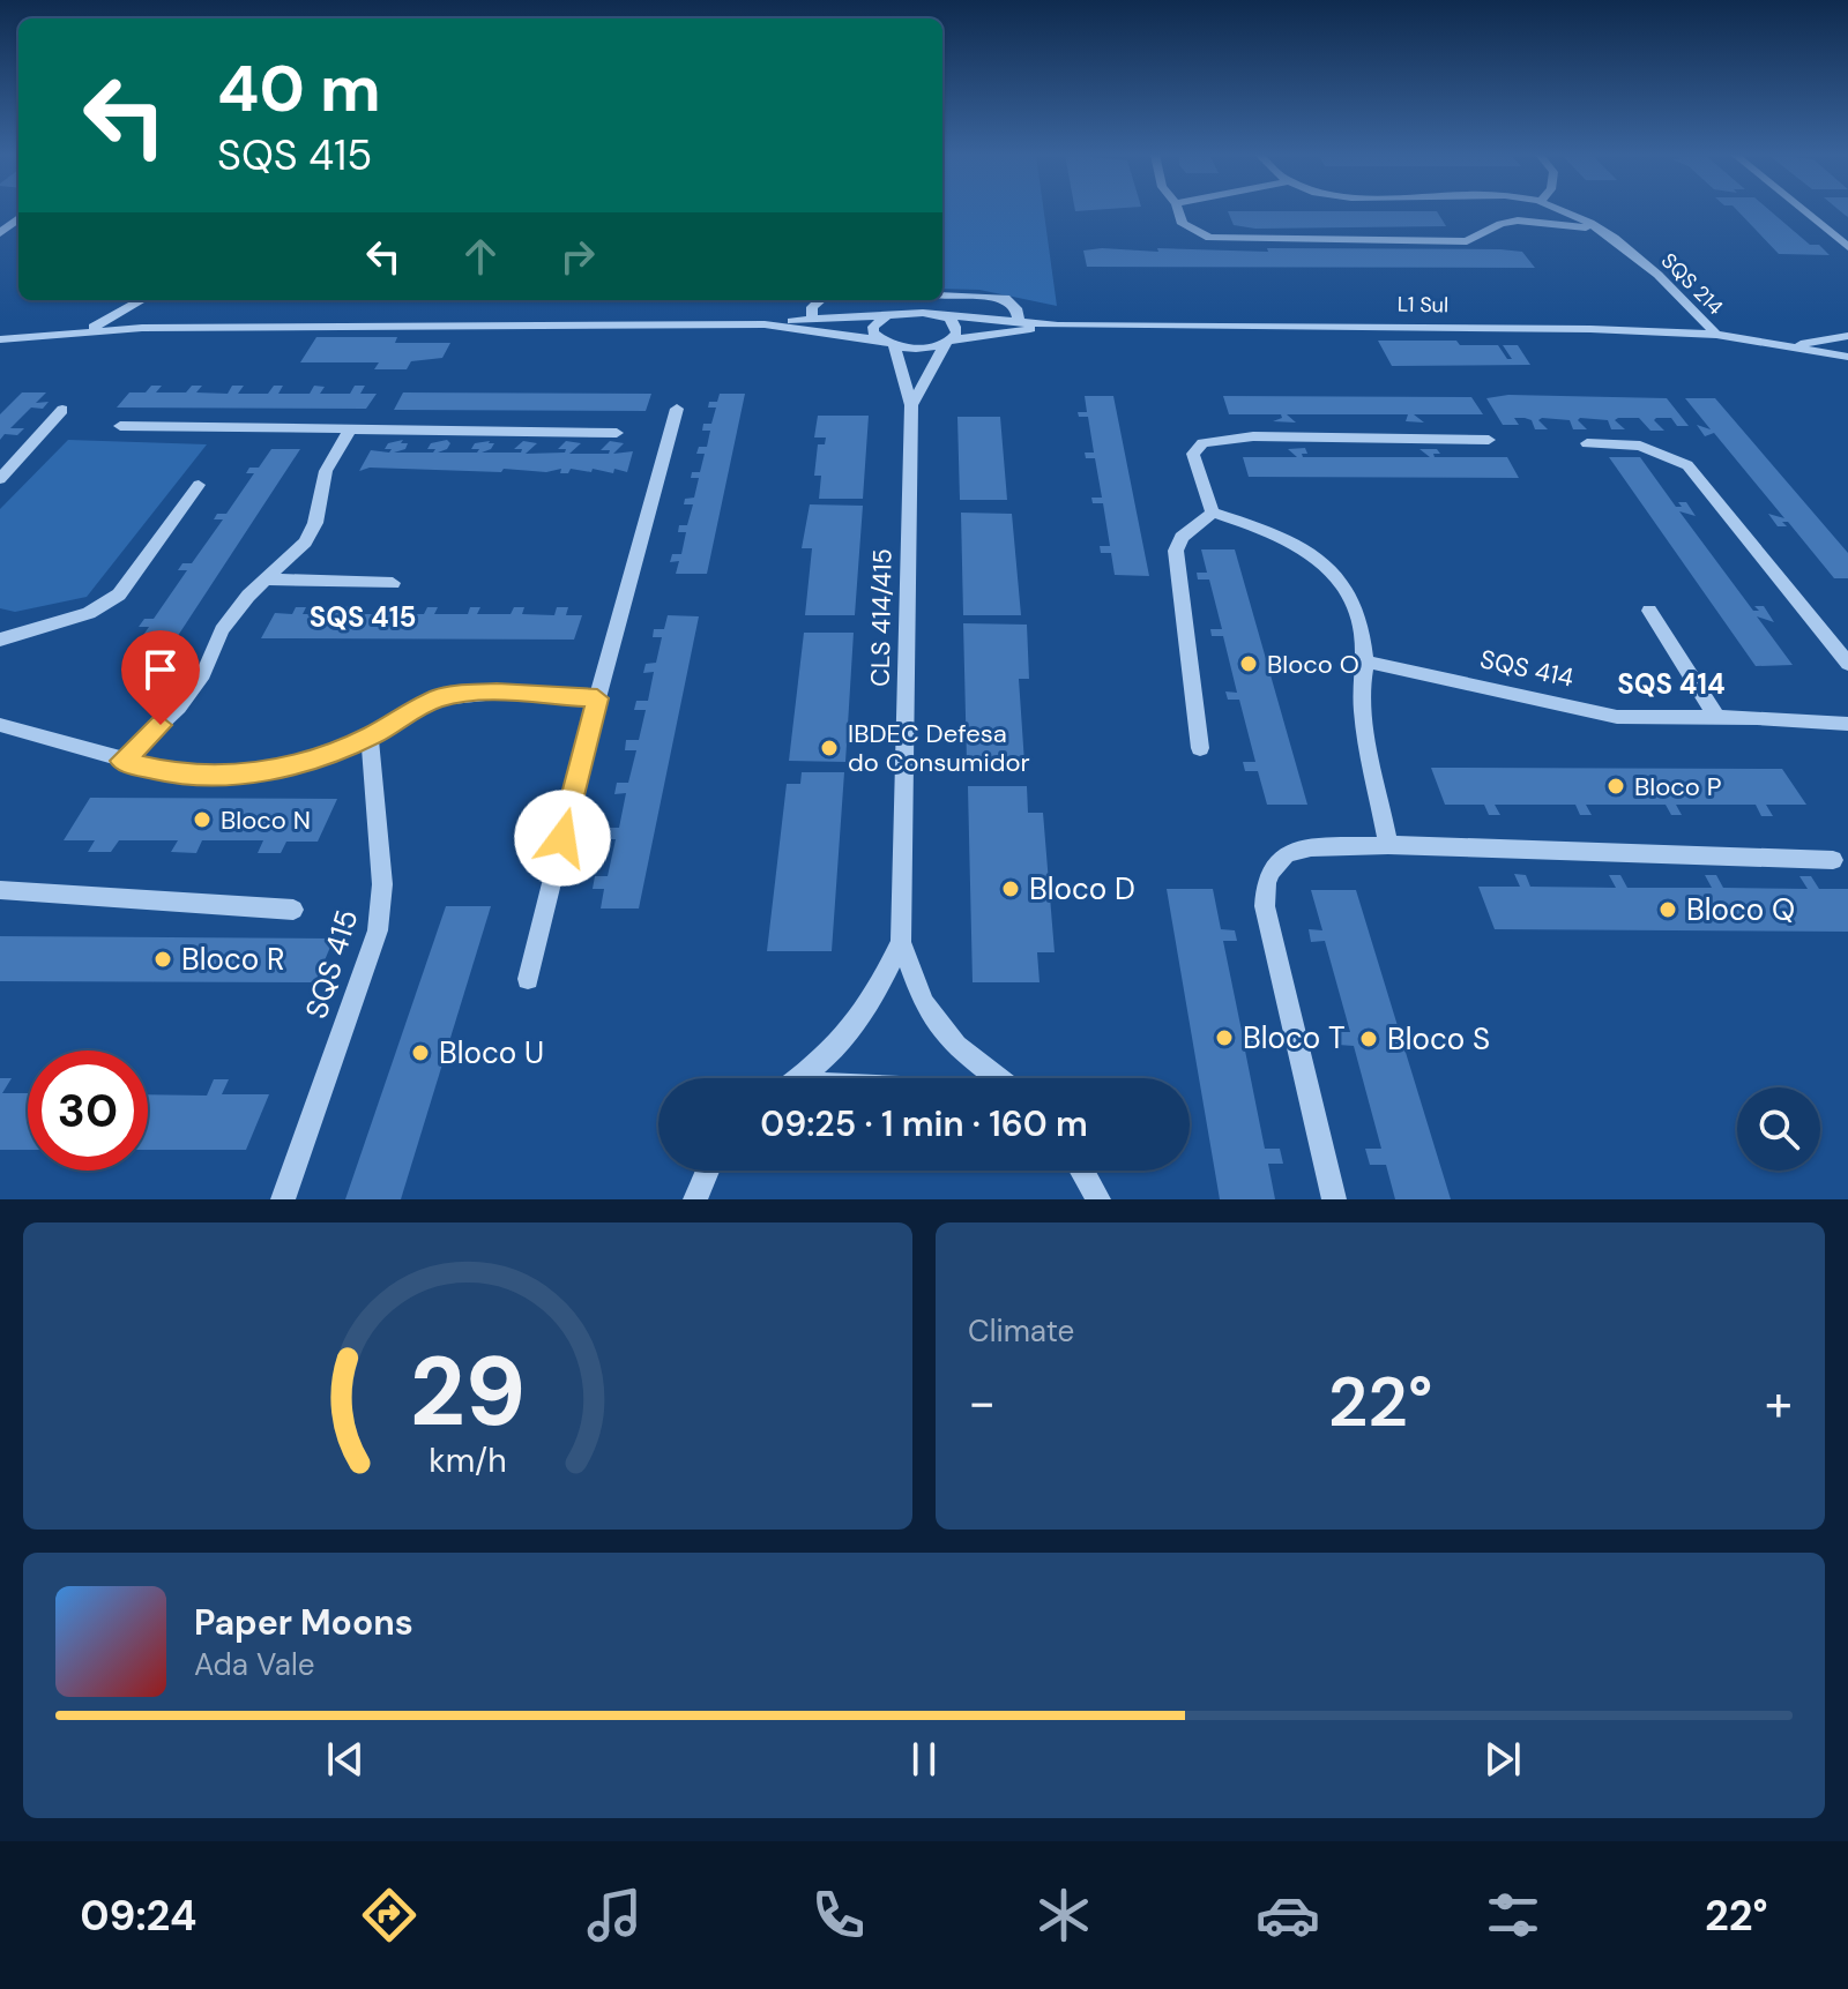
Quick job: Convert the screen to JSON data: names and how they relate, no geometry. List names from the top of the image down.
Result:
{
  "streets": {
    "street": [
      "SQS 214",
      "L1 Sul",
      "CLS 414/415",
      "SQS 414",
      "SQS 415"
    ]
  },
  "crossings": [
    ["SQS 214", "L1 Sul"],
    ["L1 Sul", "CLS 414/415"]
  ],
  "districts": ["SQS 415", "SQS 414"],
  "places": [
    "Bloco O",
    "IBDEC Defesa do Consumidor",
    "Bloco P",
    "Bloco N",
    "Bloco D",
    "Bloco Q",
    "Bloco R",
    "Bloco T",
    "Bloco S",
    "Bloco U"
  ],
  "page": {
    "turn": ["40 m", "SQS 415"],
    "limit": "30",
    "trip": "09:25 · 1 min · 160 m",
    "tile": "Climate",
    "heat": ["−", "22°", "+"],
    "song": ["Paper Moons", "Ada Vale"],
    "tabs": ["09:24", "22°"],
    "gauge": ["29", "km/h"]
  }
}
